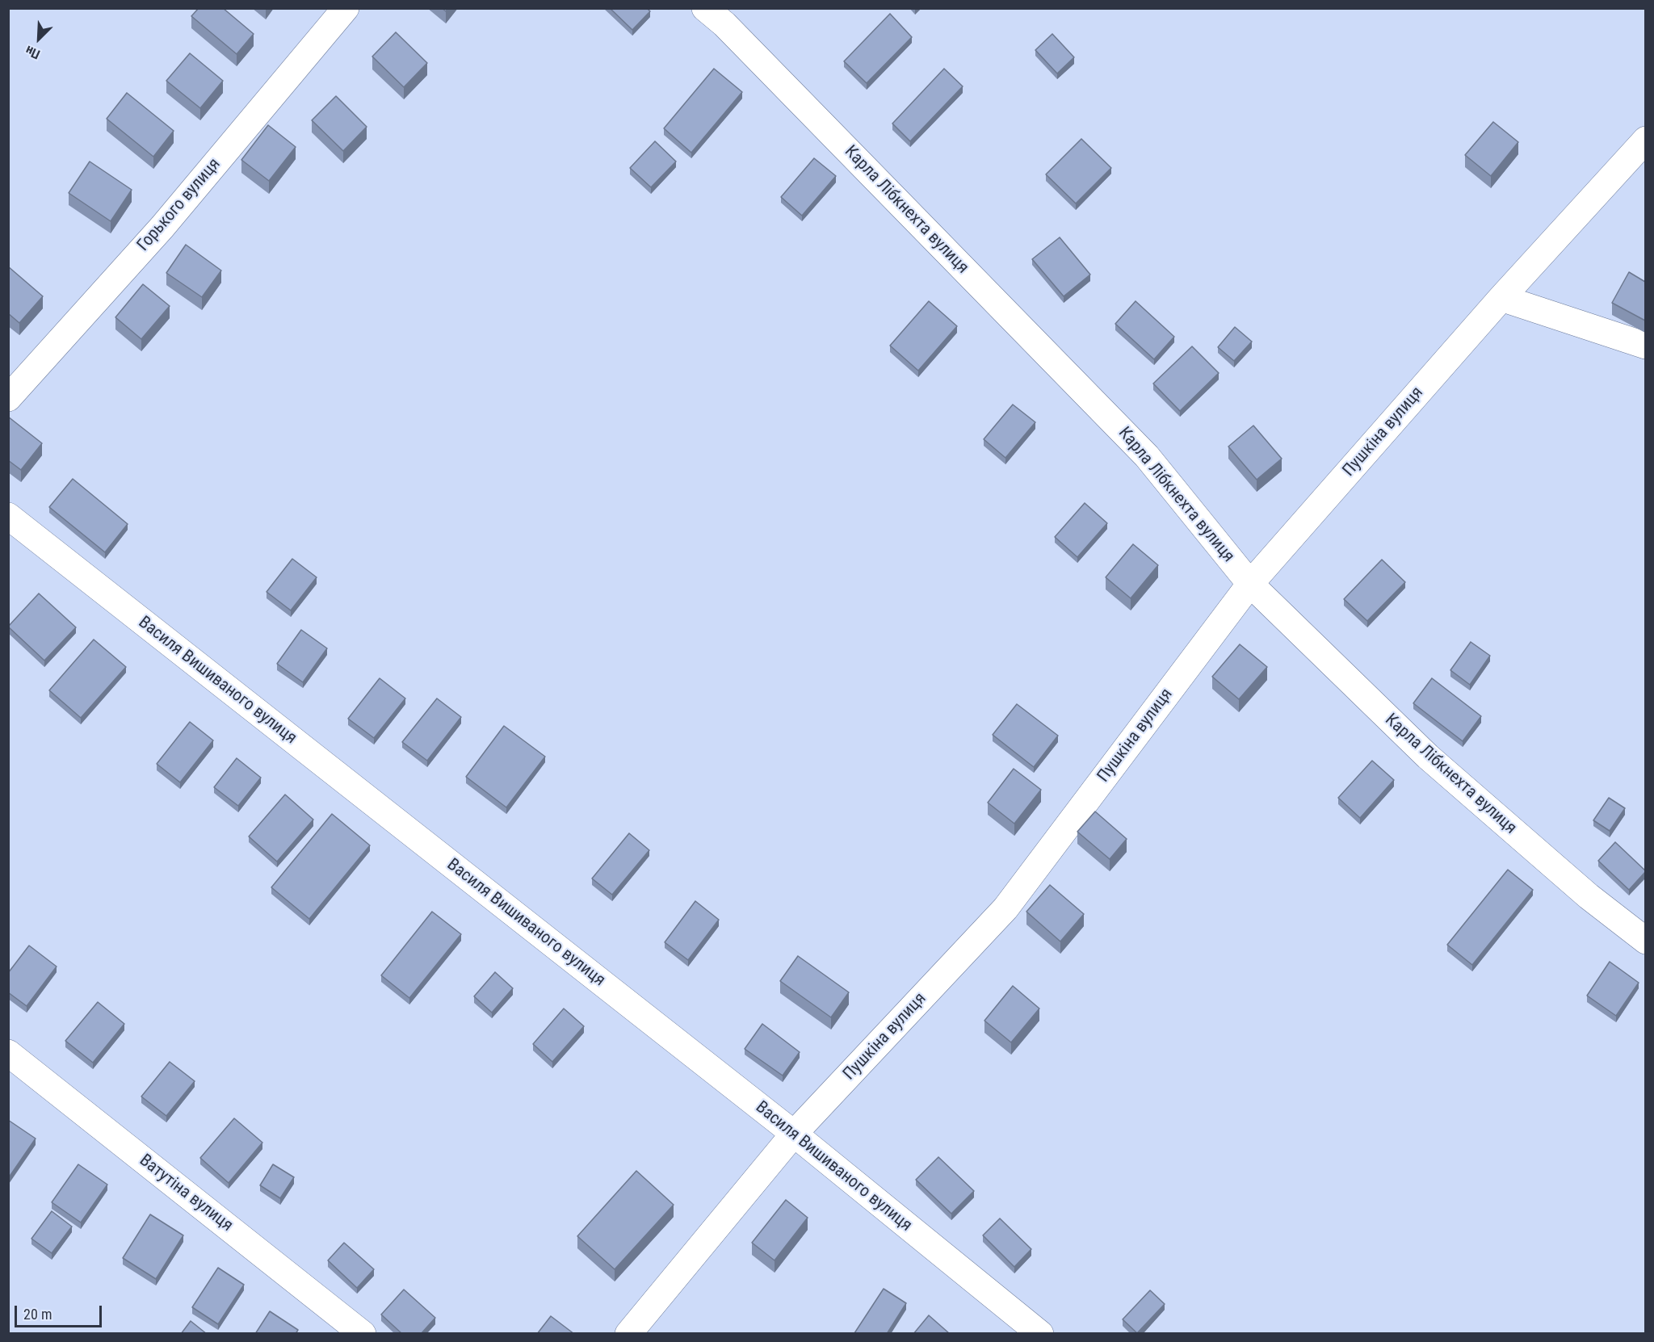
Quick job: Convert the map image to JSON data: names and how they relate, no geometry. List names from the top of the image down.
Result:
{
  "streets": {
    "street": [
      "Горького вулиця",
      "Карла Лібкнехта вулиця",
      "Пушкіна вулиця",
      "Василя Вишиваного вулиця",
      "Ватутіна вулиця"
    ]
  },
  "crossings": [
    ["Карла Лібкнехта вулиця", "Пушкіна вулиця"],
    ["Пушкіна вулиця", "Василя Вишиваного вулиця"]
  ],
  "scale_bar": "20 m",
  "north": "bottom left"
}
